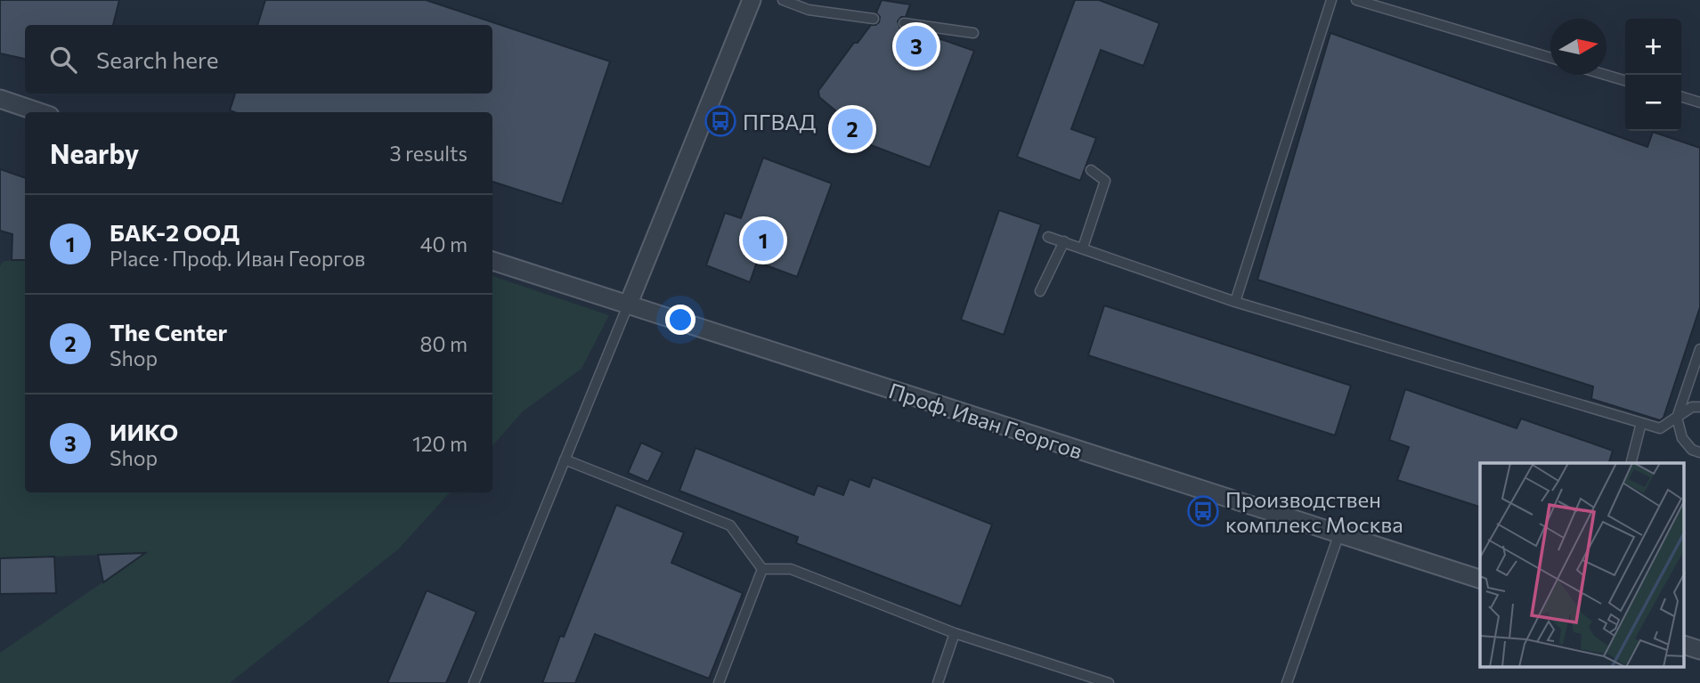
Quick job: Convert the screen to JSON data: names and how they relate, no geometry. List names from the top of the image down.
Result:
{
  "streets": {
    "street": ["Проф. Иван Георгов"]
  },
  "places": {
    "bus stop": ["ПГВАД", "Производствен комплекс Москва"]
  },
  "north": "right",
  "page": {
    "map_buttons": ["+", "−"],
    "pins": ["3", "2", "1"],
    "search": "Search here",
    "heading": ["Nearby", "3 results"],
    "list": [
      {
        "mark": "1",
        "name": "БАК-2 ООД",
        "note": "Place · Проф. Иван Георгов",
        "value": "40 m"
      },
      {
        "mark": "2",
        "name": "The Center",
        "note": "Shop",
        "value": "80 m"
      },
      {
        "mark": "3",
        "name": "ИИКО",
        "note": "Shop",
        "value": "120 m"
      }
    ]
  }
}
